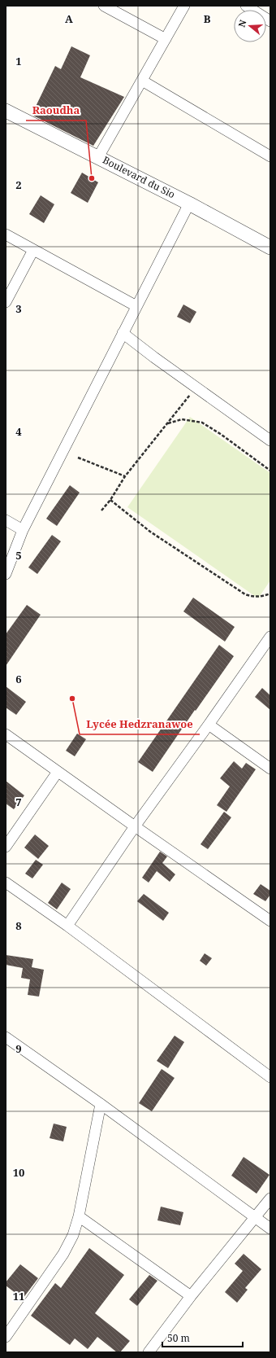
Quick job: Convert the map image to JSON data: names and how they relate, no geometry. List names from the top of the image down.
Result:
{
  "streets": {
    "street": ["Boulevard du Sio"]
  },
  "places": ["Raoudha", "Lycée Hedzranawoe"],
  "scale_bar": "50 m",
  "north": "left",
  "grid": {
    "columns": ["A", "B"],
    "rows": [
      "1",
      "2",
      "3",
      "4",
      "5",
      "6",
      "7",
      "8",
      "9",
      "10",
      "11"
    ]
  }
}
